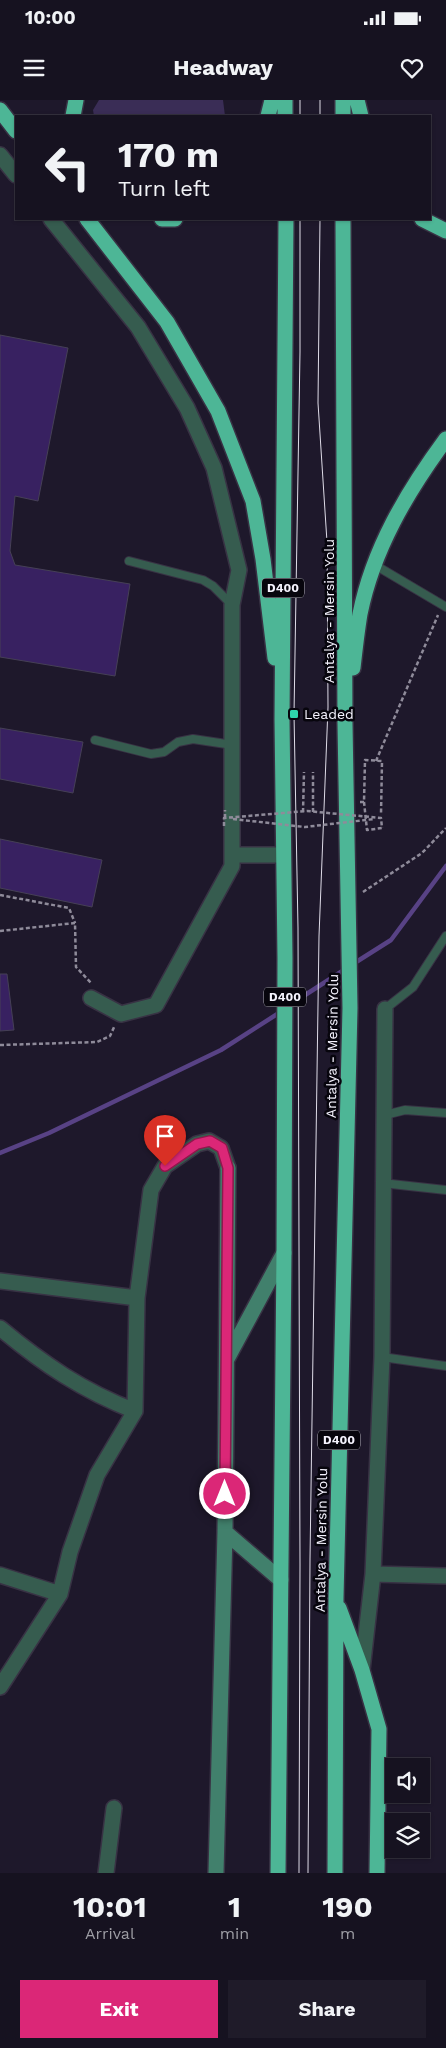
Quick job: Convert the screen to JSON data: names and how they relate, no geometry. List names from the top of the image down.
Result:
{
  "streets": {
    "highway": ["D400", "Antalya - Mersin Yolu"]
  },
  "places": {
    "transit": ["Leaded"]
  },
  "page": {
    "status": "10:00",
    "header": "Headway",
    "turn": ["170 m", "Turn left"],
    "eta": [
      "10:01",
      "Arrival",
      "1",
      "min",
      "190",
      "m"
    ],
    "buttons": ["Exit", "Share"]
  }
}
